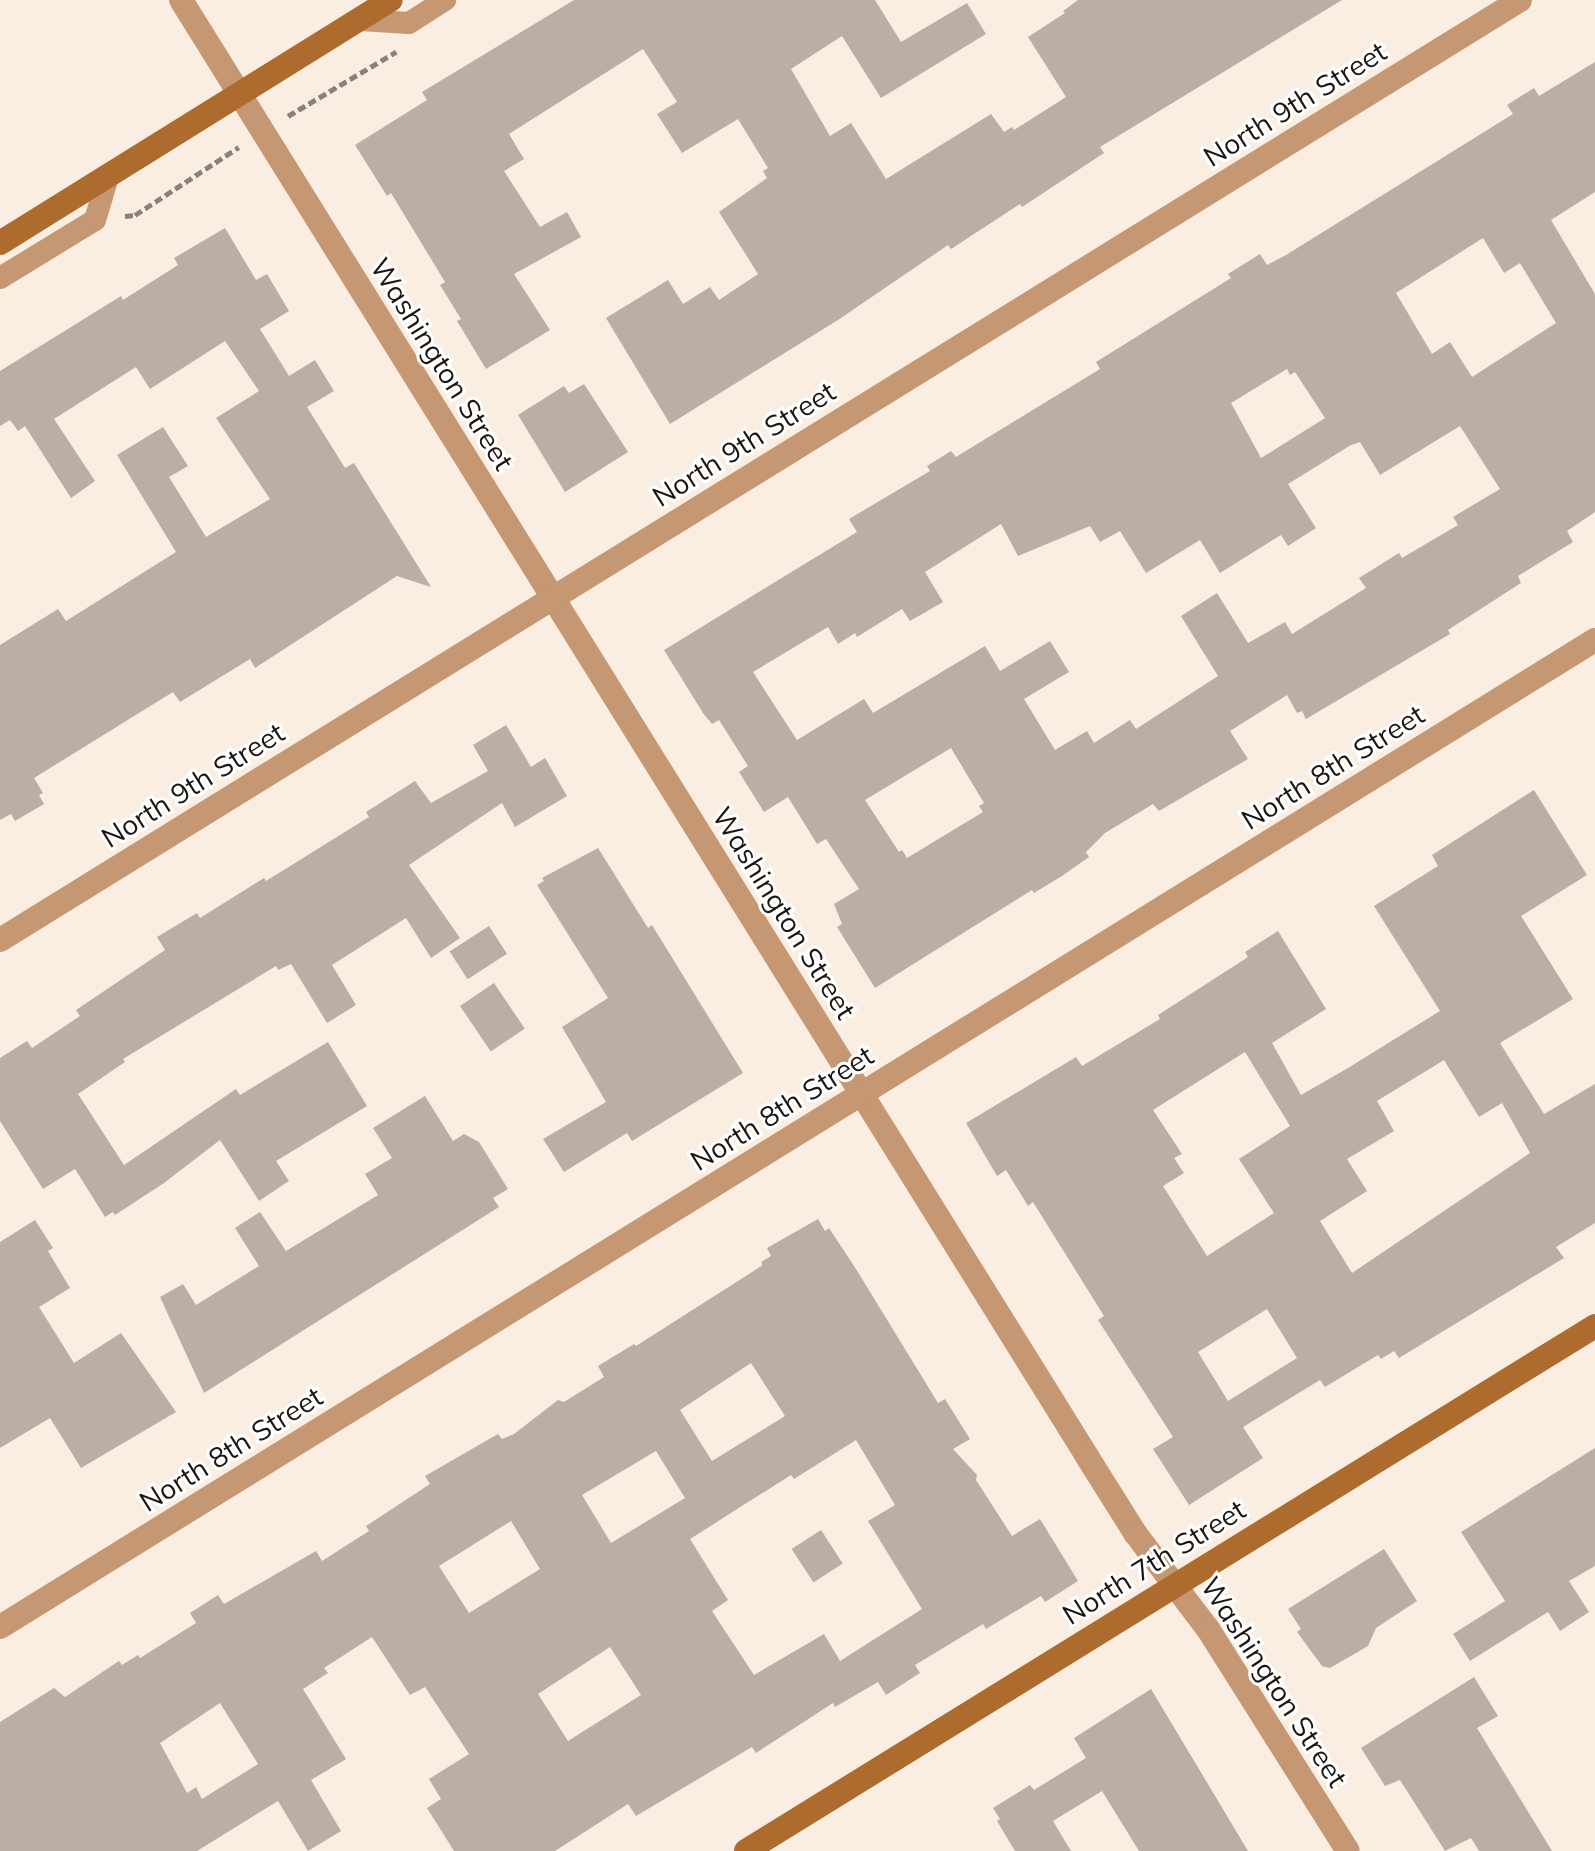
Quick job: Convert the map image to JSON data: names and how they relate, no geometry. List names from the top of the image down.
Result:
{
  "streets": {
    "street": [
      "North 9th Street",
      "Washington Street",
      "North 8th Street",
      "North 7th Street"
    ]
  },
  "crossings": [
    ["North 9th Street", "Washington Street"],
    ["Washington Street", "North 8th Street"],
    ["Washington Street", "North 7th Street"]
  ]
}
